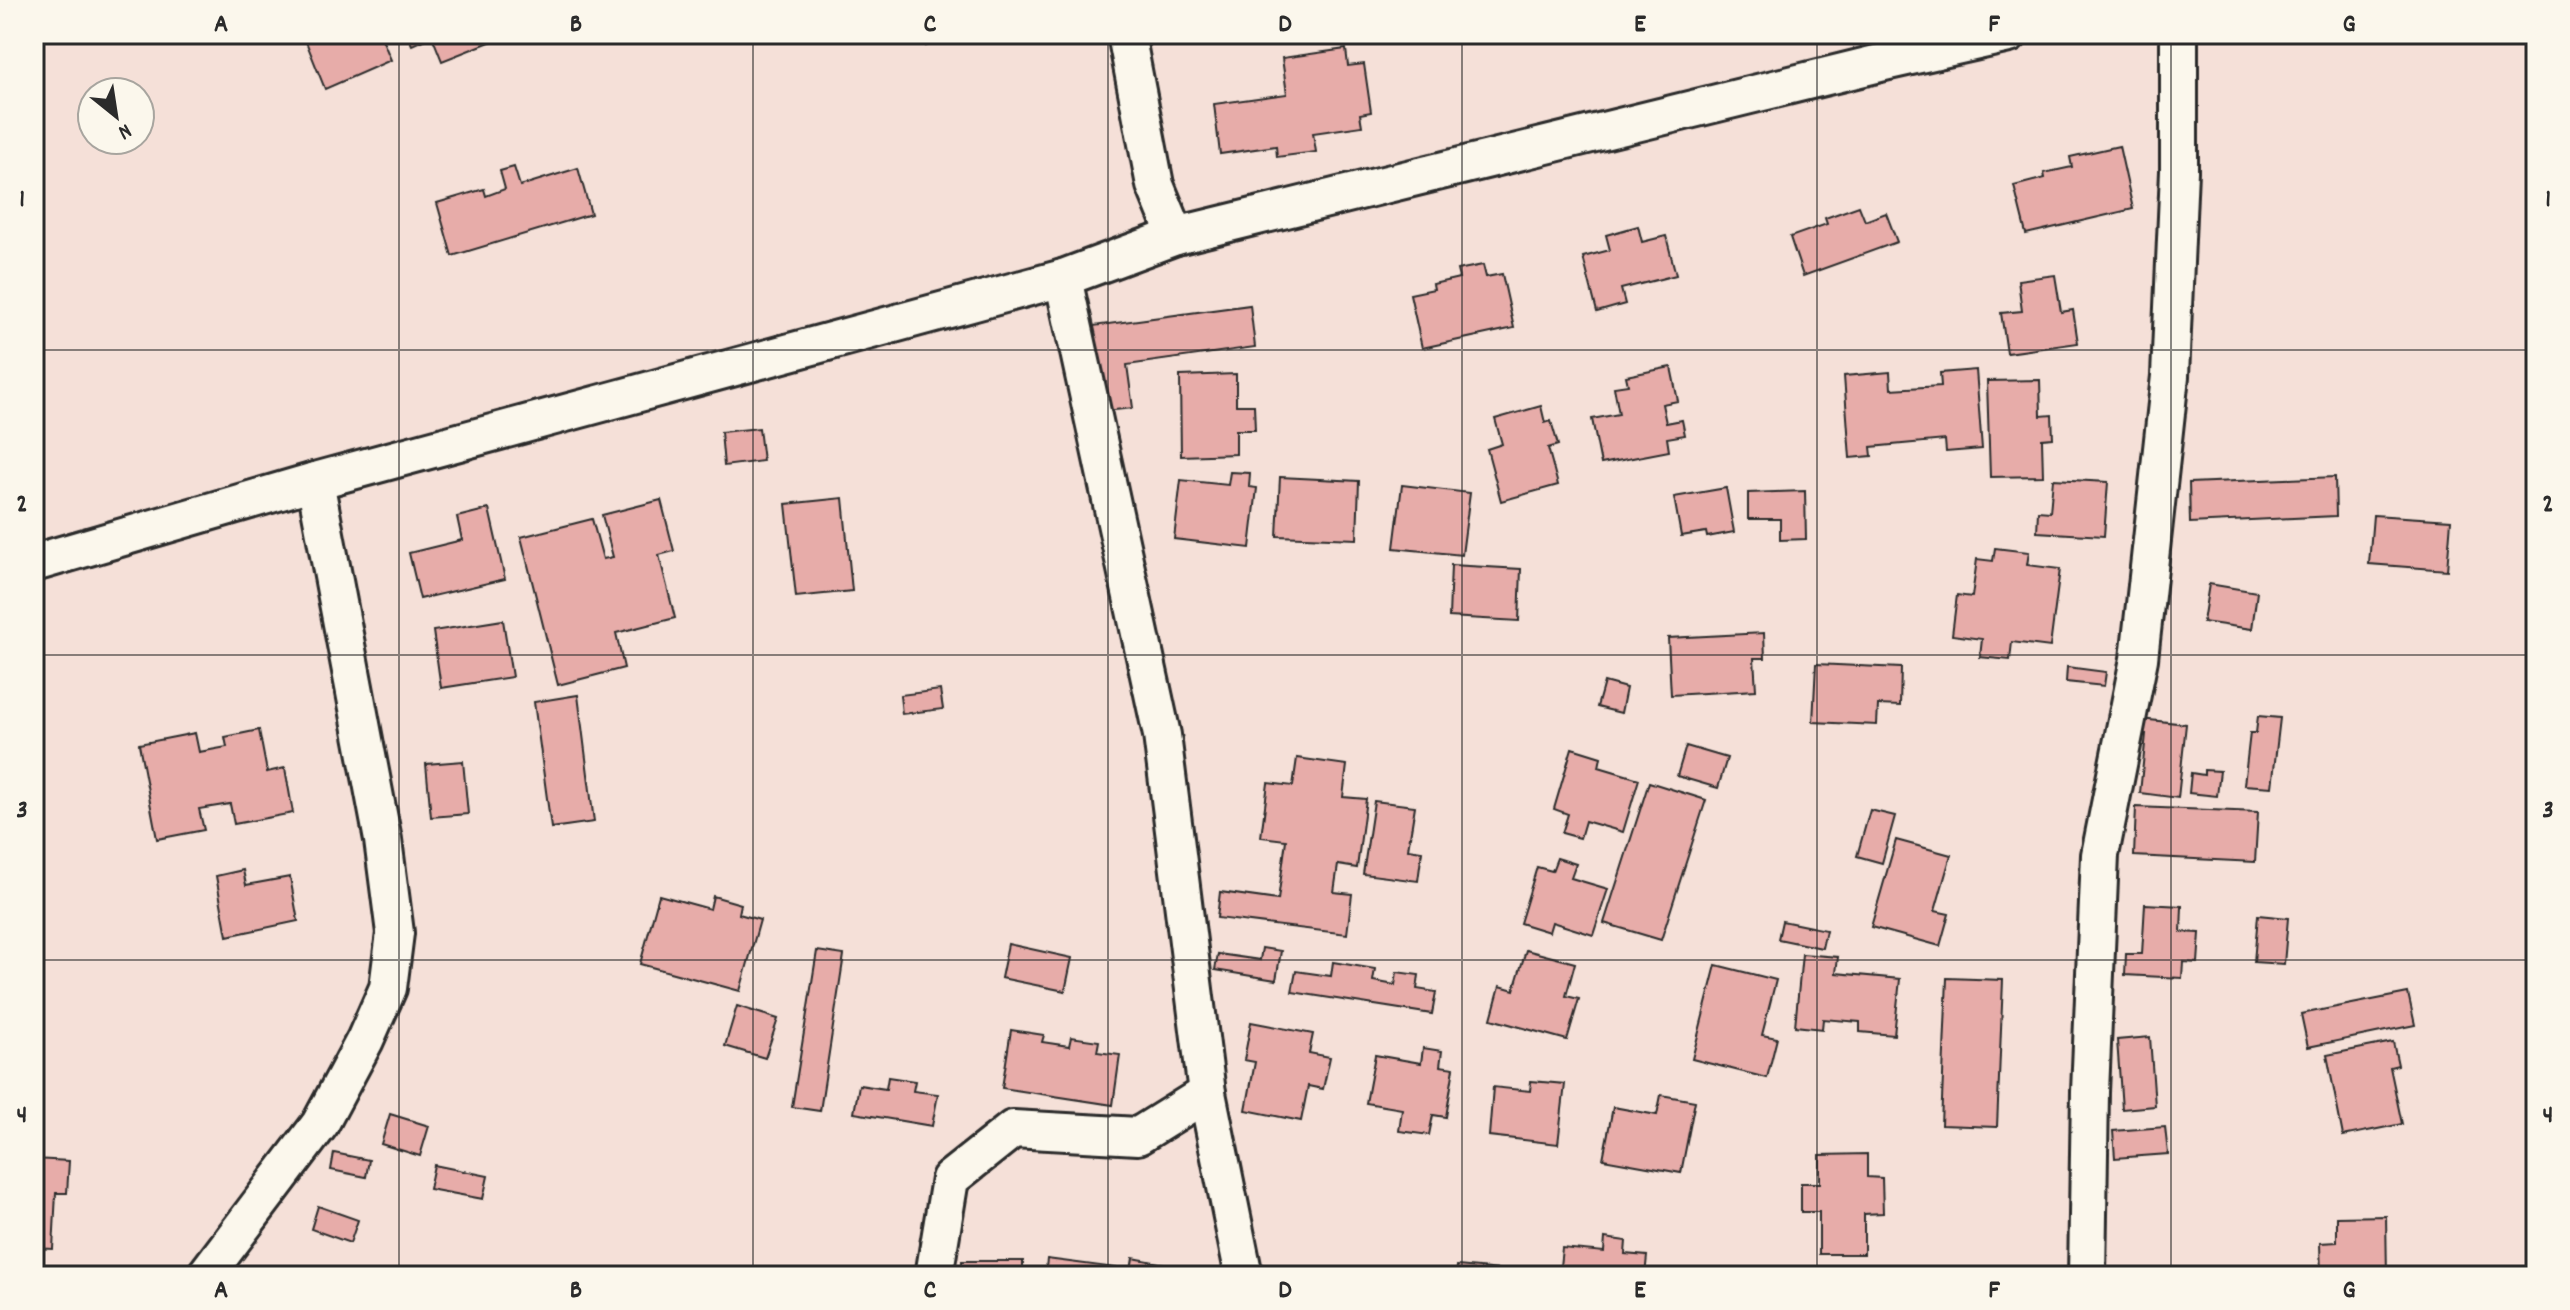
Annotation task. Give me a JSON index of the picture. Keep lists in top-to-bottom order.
{
  "north": "bottom right",
  "grid": {
    "columns": [
      "A",
      "B",
      "C",
      "D",
      "E",
      "F",
      "G"
    ],
    "rows": [
      "1",
      "2",
      "3",
      "4"
    ]
  }
}
